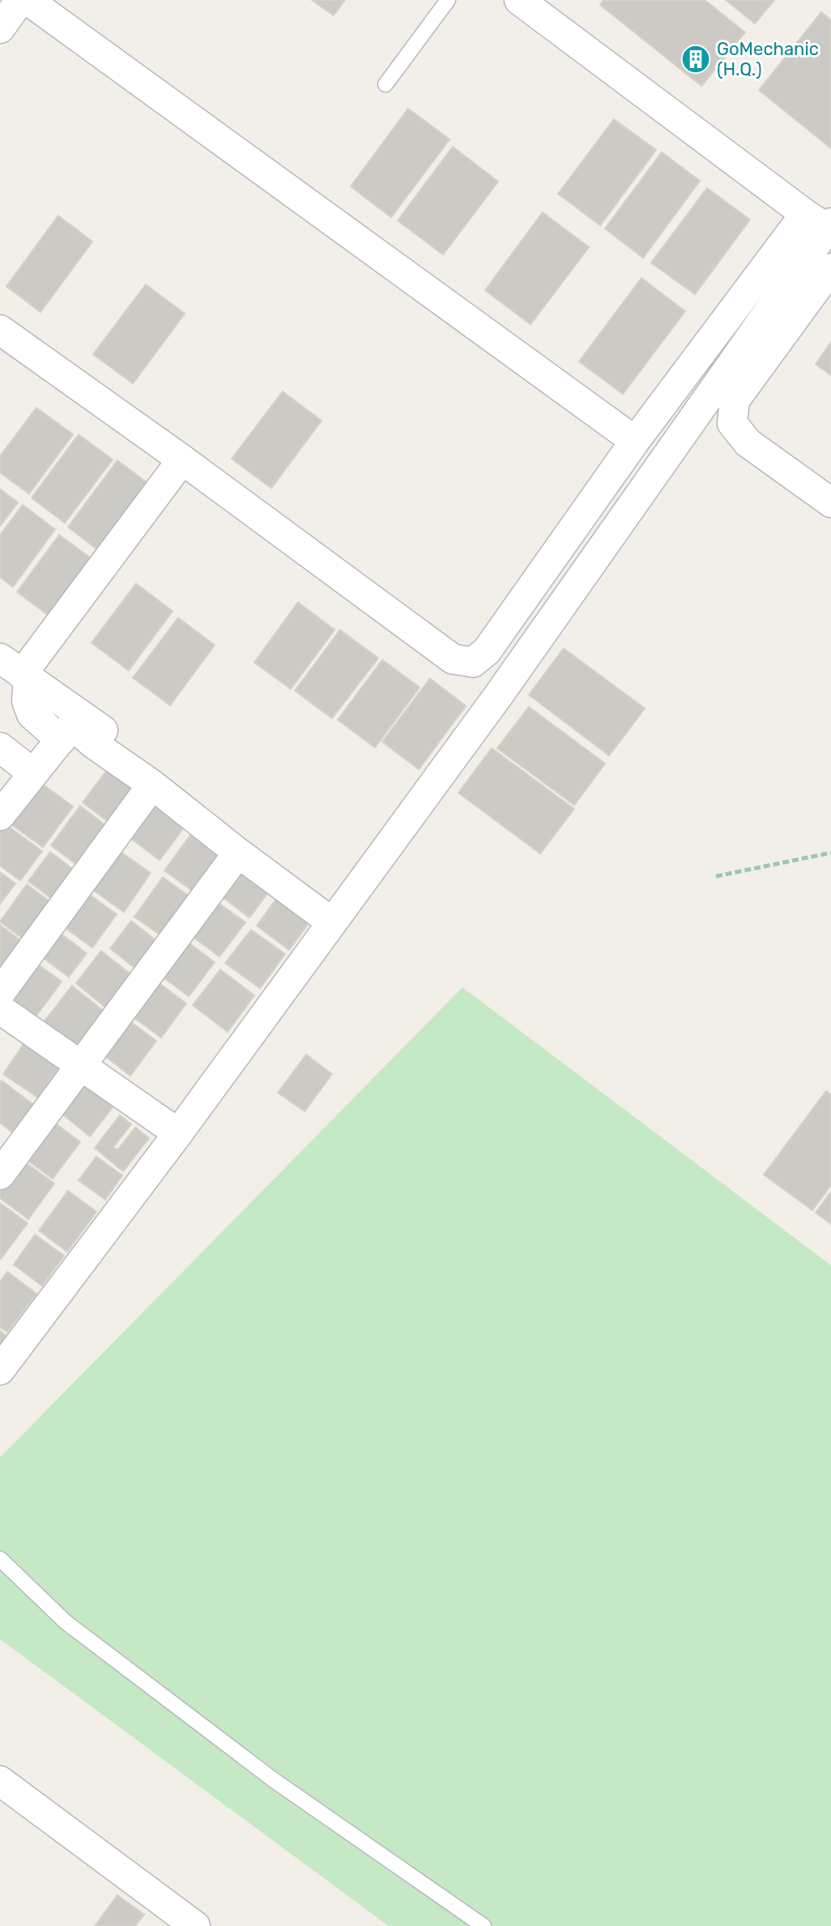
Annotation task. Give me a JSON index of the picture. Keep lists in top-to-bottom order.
{
  "places": {
    "building": ["GoMechanic (H.Q.)"]
  }
}
